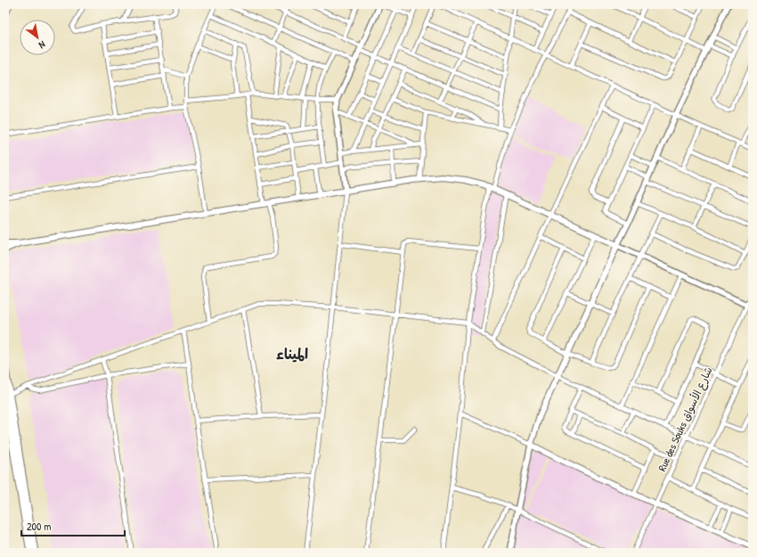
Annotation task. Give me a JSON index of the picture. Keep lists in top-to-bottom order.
{
  "streets": {
    "street": ["Rue des Souks شارع الأسواق"]
  },
  "districts": ["الميناء"],
  "scale_bar": "200 m",
  "north": "bottom right"
}
